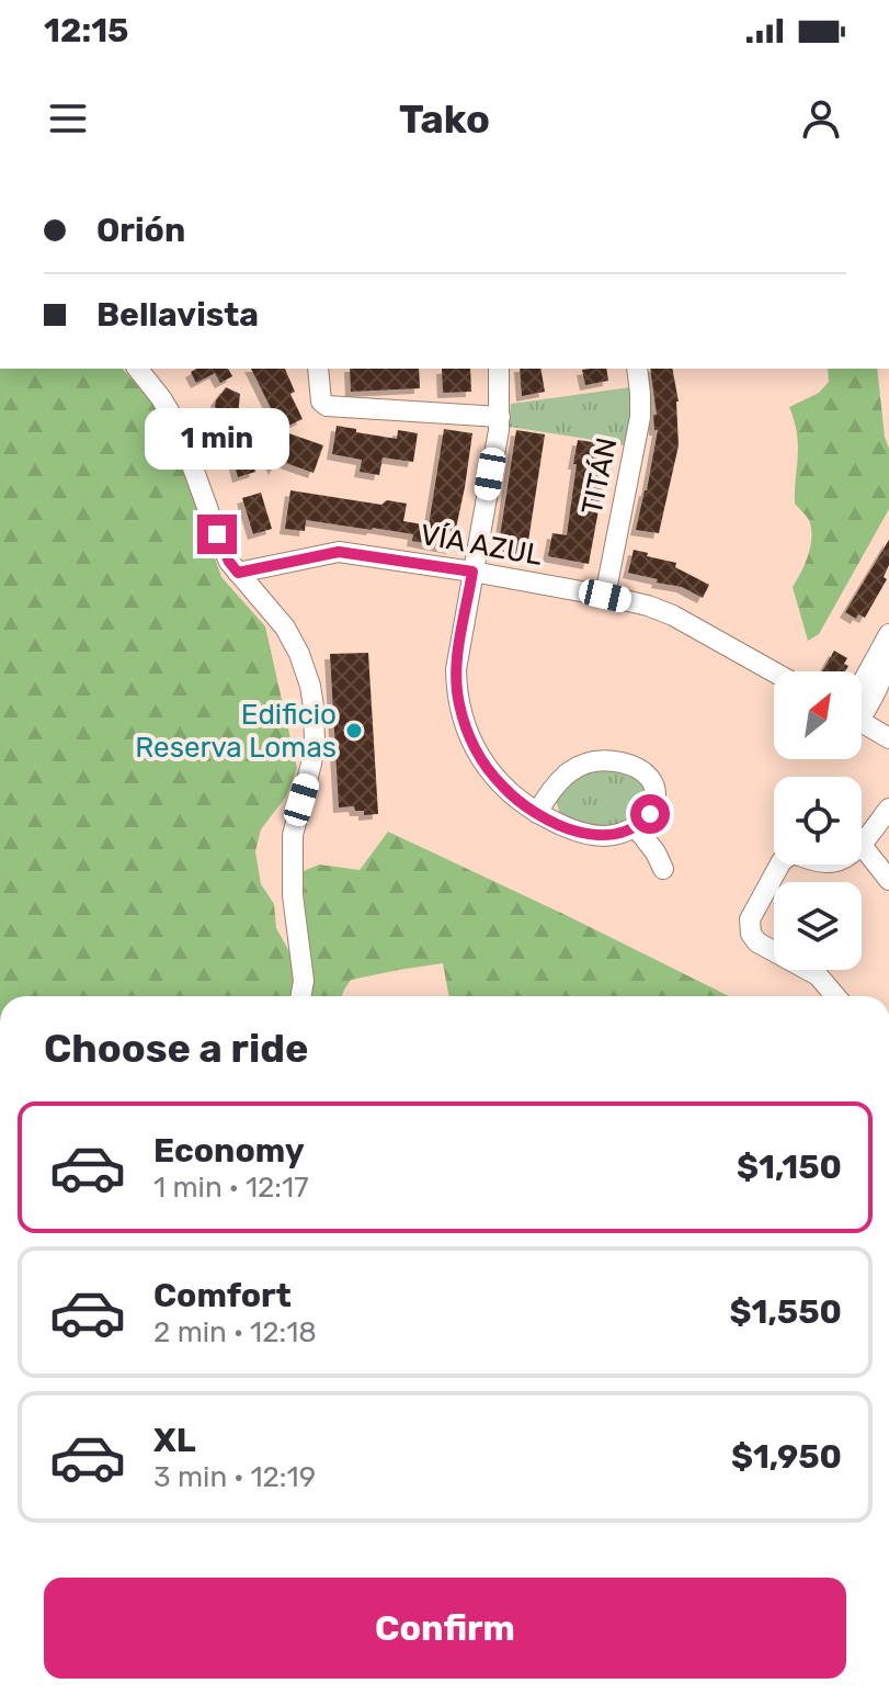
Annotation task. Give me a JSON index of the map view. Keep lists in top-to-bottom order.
{
  "streets": {
    "street": ["TITÁN", "VÍA AZUL"]
  },
  "crossings": [
    ["TITÁN", "VÍA AZUL"]
  ],
  "places": ["Edificio Reserva Lomas"],
  "north": "top right",
  "page": {
    "status": "12:15",
    "header": "Tako",
    "banner": ["Orión", "Bellavista"],
    "bubble": "1 min",
    "heading": "Choose a ride",
    "list": [
      {
        "name": "Economy",
        "note": "1 min · 12:17",
        "value": "$1,150"
      },
      {
        "name": "Comfort",
        "note": "2 min · 12:18",
        "value": "$1,550"
      },
      {
        "name": "XL",
        "note": "3 min · 12:19",
        "value": "$1,950"
      }
    ],
    "buttons": "Confirm"
  }
}
